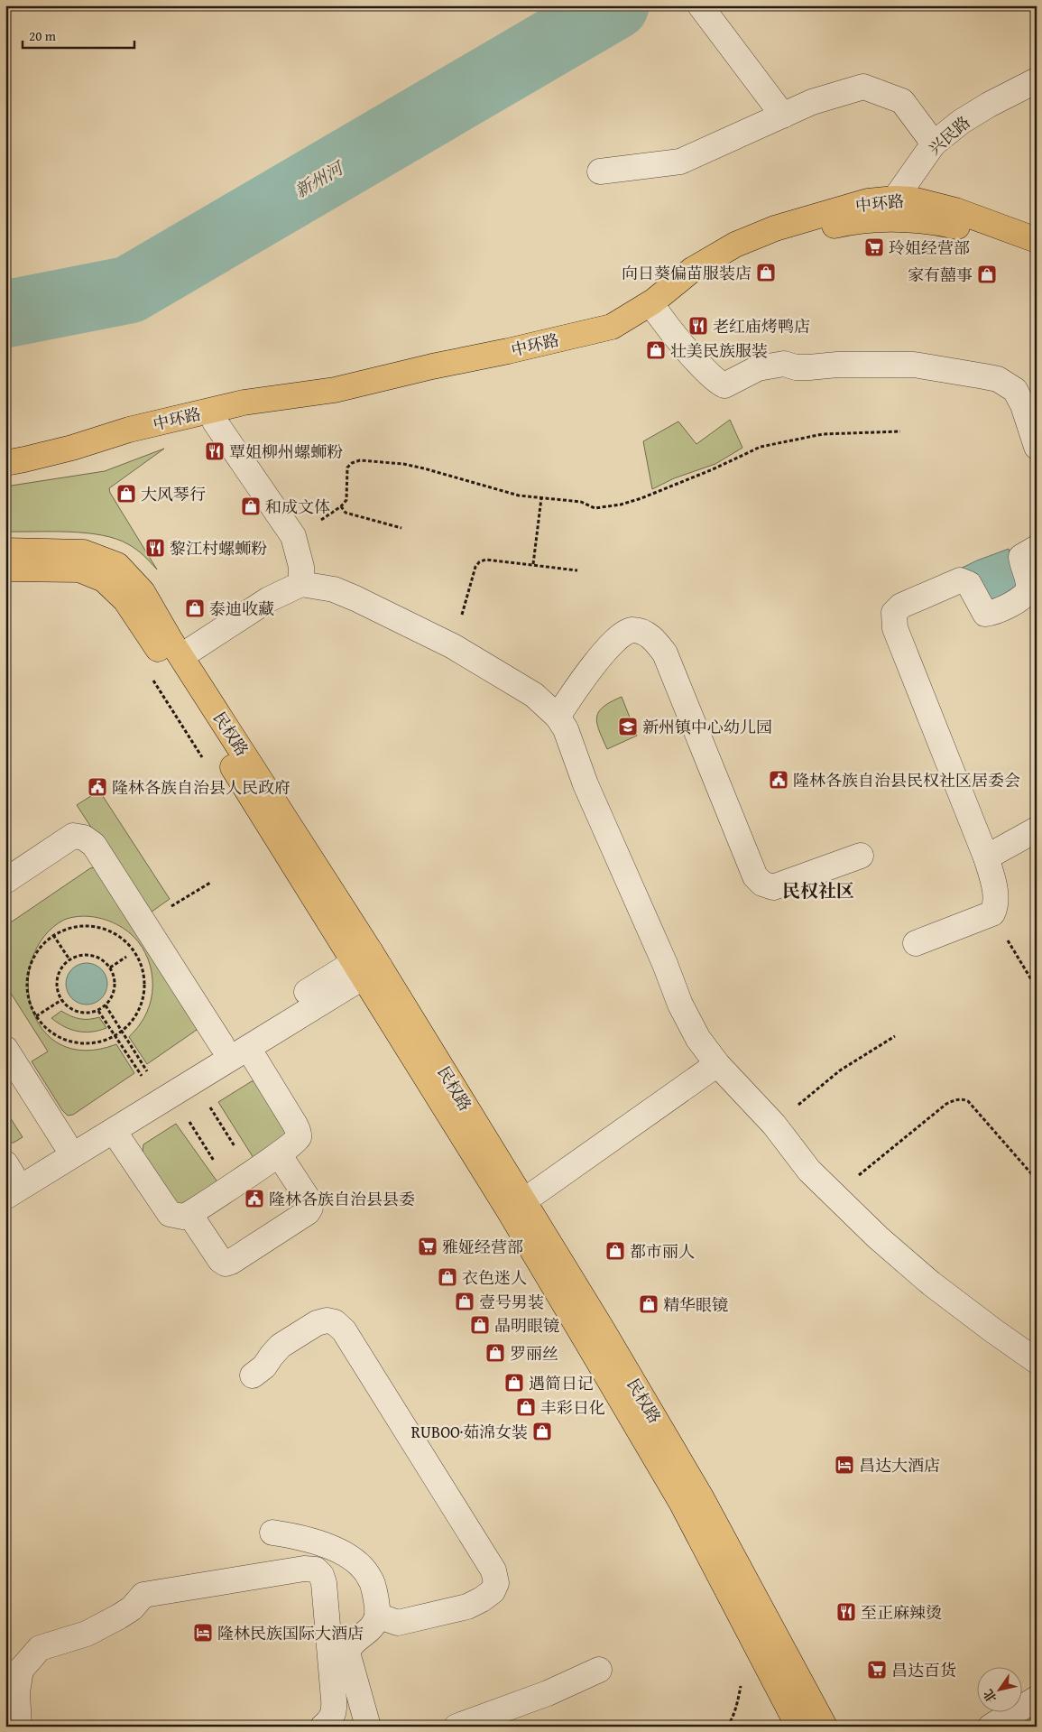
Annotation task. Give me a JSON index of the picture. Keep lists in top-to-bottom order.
{
  "streets": {
    "main road": ["中环路", "民权路"],
    "street": ["兴民路"]
  },
  "crossings": [
    ["兴民路", "中环路"]
  ],
  "districts": ["民权社区"],
  "water": ["新州河"],
  "places": {
    "supermarket": ["玲姐经营部", "雅娅经营部", "昌达百货"],
    "shop": [
      "向日葵偏苗服装店",
      "家有囍事",
      "壮美民族服装",
      "大风琴行",
      "和成文体",
      "泰迪收藏",
      "都市丽人",
      "衣色迷人",
      "壹号男装",
      "精华眼镜",
      "晶明眼镜",
      "罗丽丝",
      "遇简日记",
      "丰彩日化",
      "RUBOO·茹淿女装"
    ],
    "restaurant": [
      "老红庙烤鸭店",
      "覃姐柳州螺蛳粉",
      "黎江村螺蛳粉",
      "至正麻辣烫"
    ],
    "school or university": ["新州镇中心幼儿园"],
    "public building": ["隆林各族自治县民权社区居委会", "隆林各族自治县人民政府", "隆林各族自治县县委"],
    "hotel": ["昌达大酒店", "隆林民族国际大酒店"]
  },
  "scale_bar": "20 m",
  "north": "bottom left"
}
